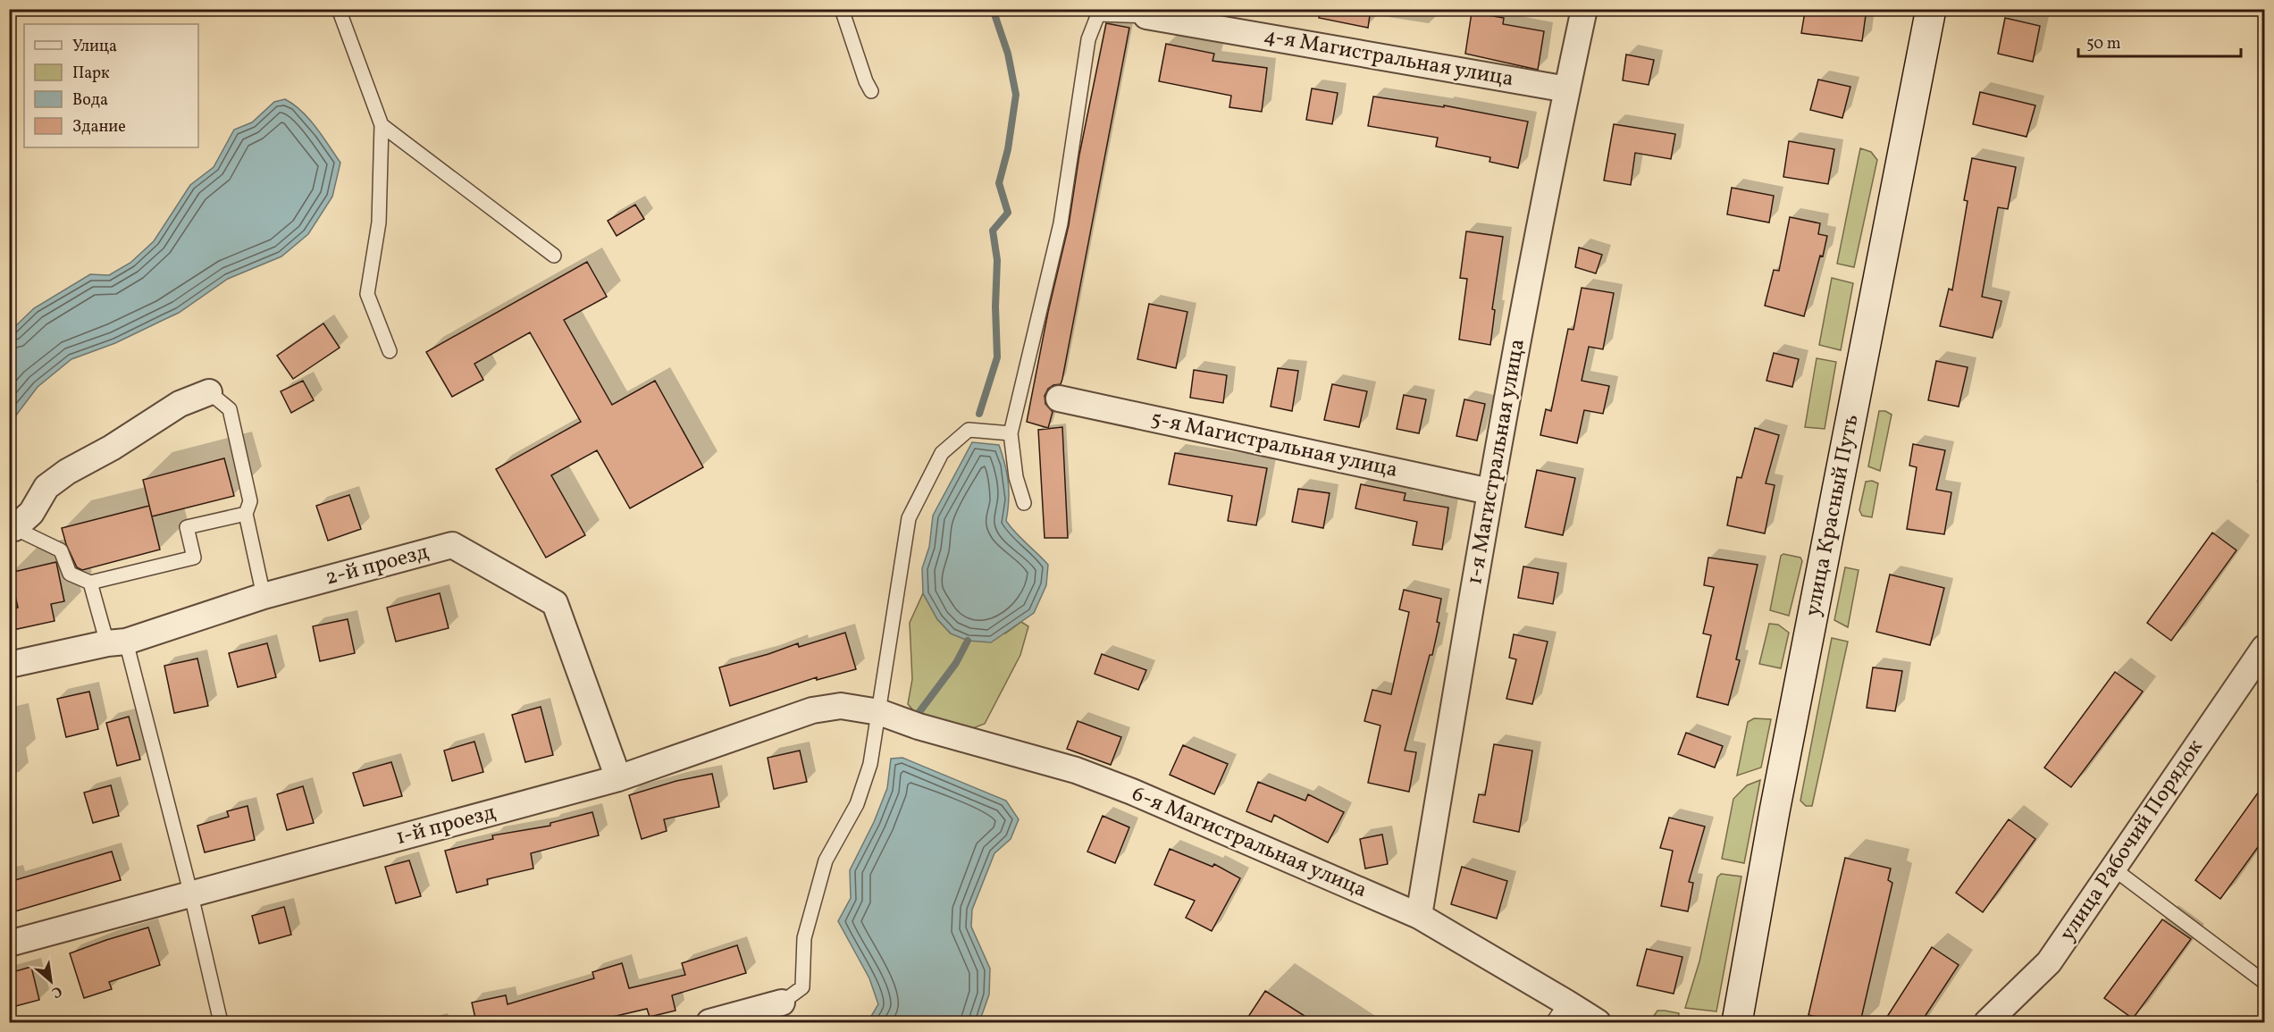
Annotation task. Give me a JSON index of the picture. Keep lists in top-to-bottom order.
{
  "streets": {
    "main road": ["улица Красный Путь"],
    "street": [
      "4-я Магистральная улица",
      "5-я Магистральная улица",
      "1-я Магистральная улица",
      "2-й проезд",
      "1-й проезд",
      "улица Рабочий Порядок",
      "6-я Магистральная улица"
    ]
  },
  "crossings": [
    ["4-я Магистральная улица", "1-я Магистральная улица"],
    ["5-я Магистральная улица", "1-я Магистральная улица"],
    ["1-я Магистральная улица", "6-я Магистральная улица"],
    ["2-й проезд", "1-й проезд"],
    ["1-й проезд", "6-я Магистральная улица"]
  ],
  "legend": [
    "Улица",
    "Парк",
    "Вода",
    "Здание"
  ],
  "scale_bar": "50 m",
  "north": "bottom right"
}
